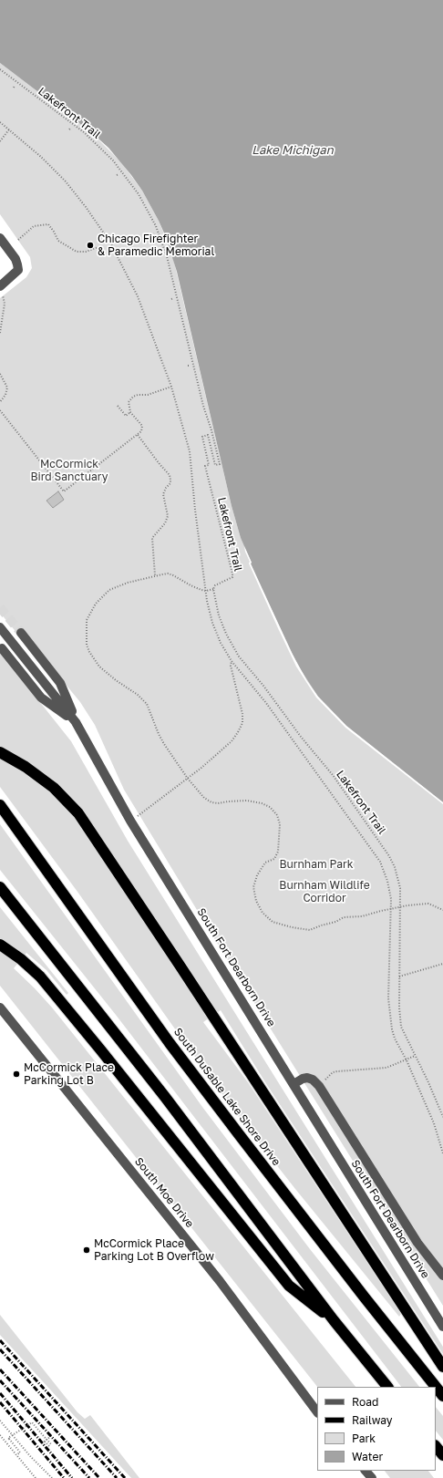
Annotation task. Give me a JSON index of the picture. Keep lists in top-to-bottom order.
{
  "streets": {
    "highway": ["South DuSable Lake Shore Drive"],
    "street": ["South Fort Dearborn Drive", "South Moe Drive"],
    "path": ["Lakefront Trail"]
  },
  "water": ["Lake Michigan"],
  "parks": ["McCormick Bird Sanctuary", "Burnham Park", "Burnham Wildlife Corridor"],
  "places": ["Chicago Firefighter & Paramedic Memorial", "McCormick Place Parking Lot B", "McCormick Place Parking Lot B Overflow"],
  "legend": [
    "Road",
    "Railway",
    "Park",
    "Water"
  ]
}
